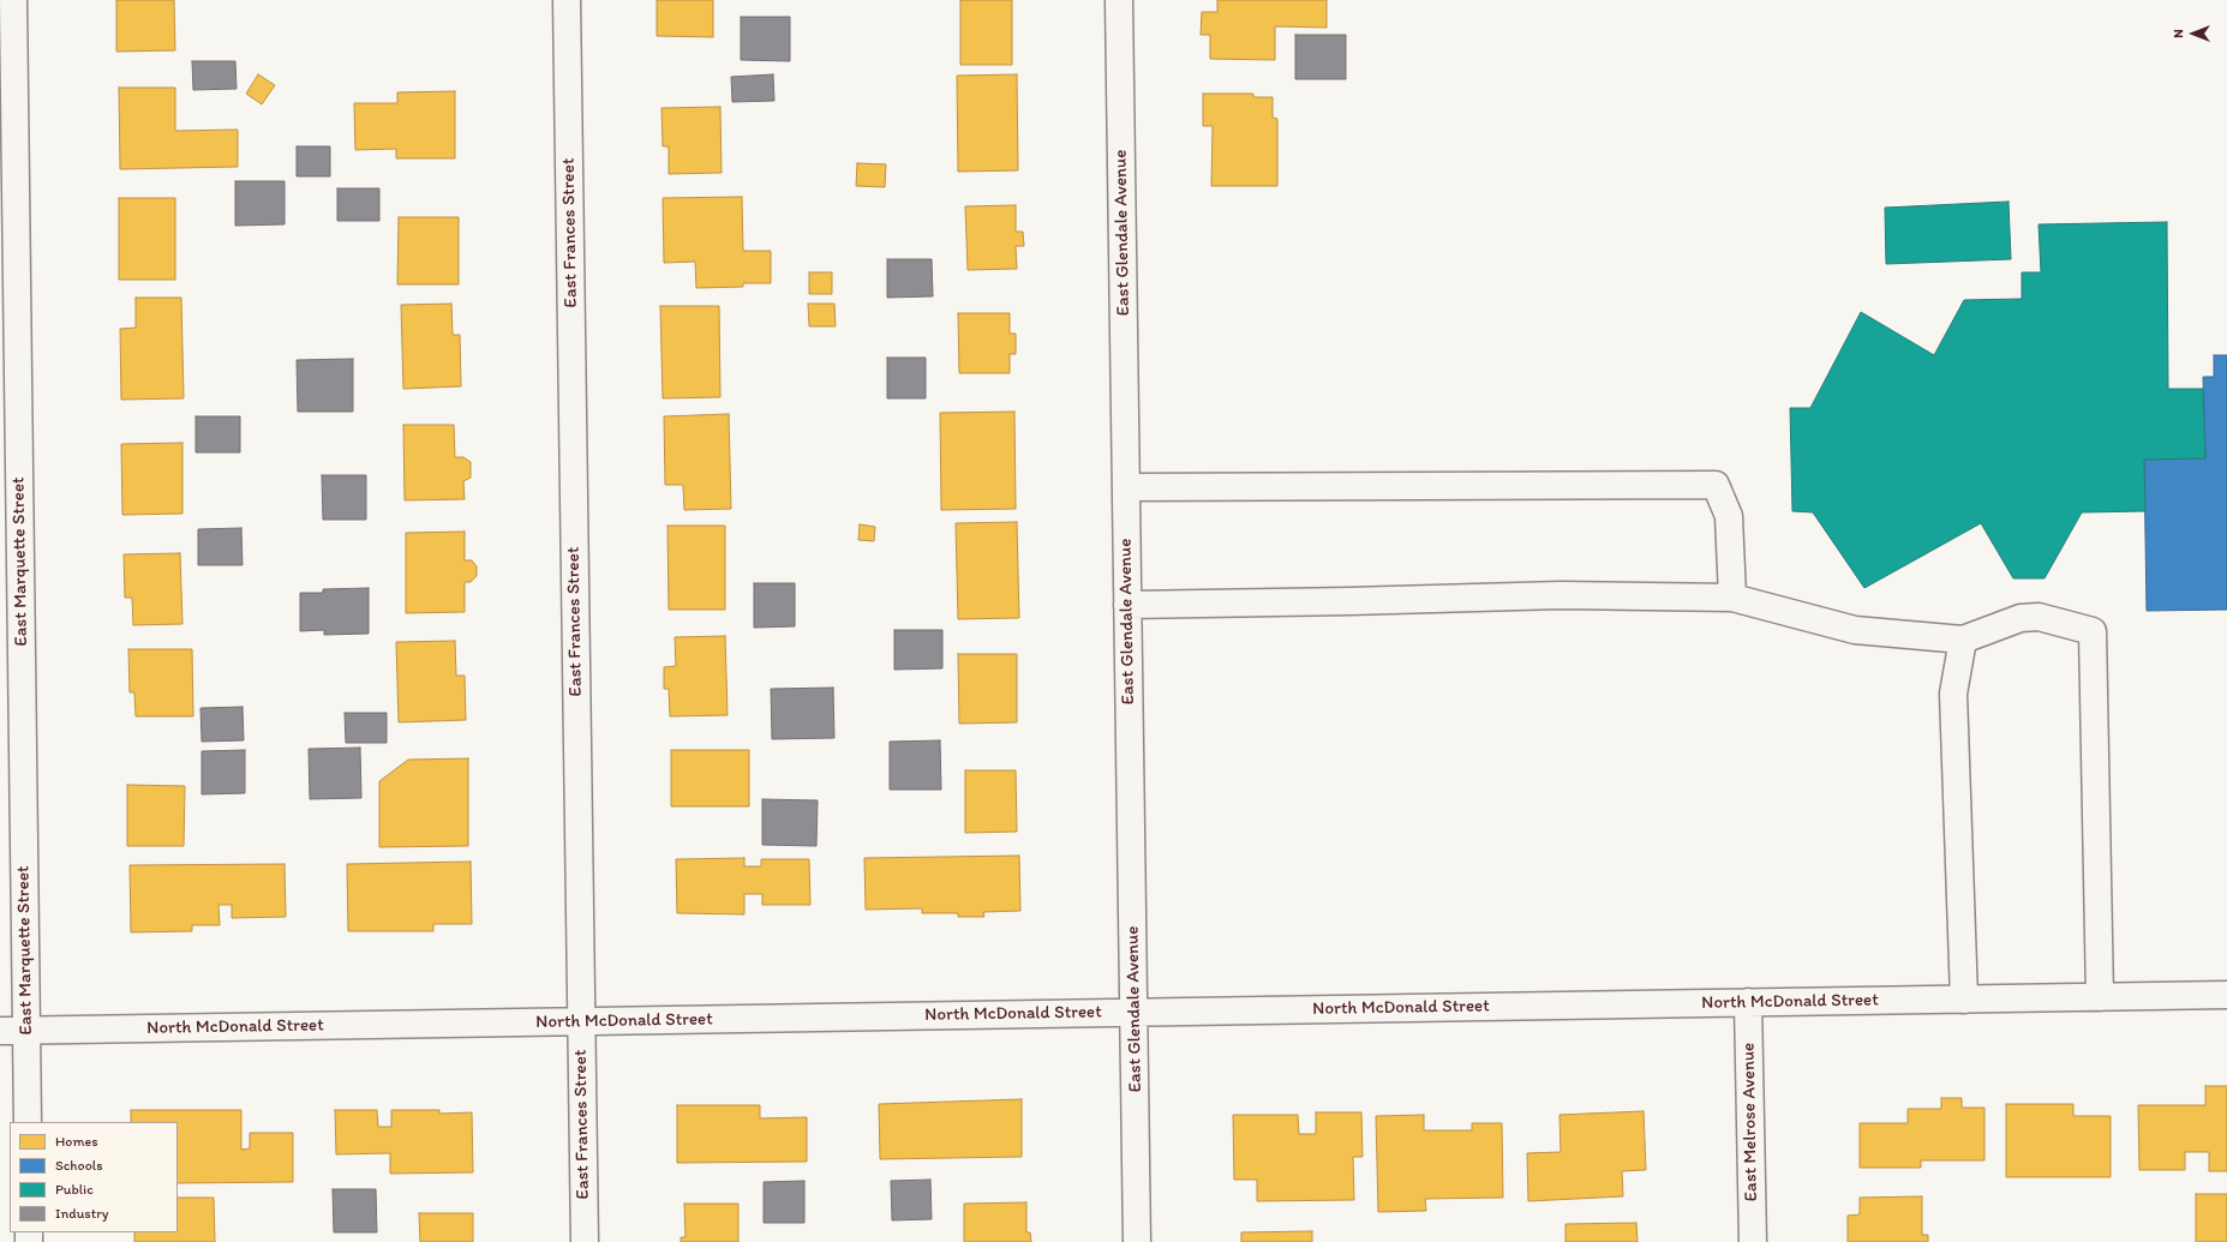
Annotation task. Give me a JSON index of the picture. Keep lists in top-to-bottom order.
{
  "streets": {
    "street": [
      "East Frances Street",
      "East Glendale Avenue",
      "East Marquette Street",
      "North McDonald Street",
      "East Melrose Avenue"
    ]
  },
  "crossings": [
    ["East Frances Street", "North McDonald Street"],
    ["East Glendale Avenue", "North McDonald Street"],
    ["East Marquette Street", "North McDonald Street"],
    ["North McDonald Street", "East Melrose Avenue"]
  ],
  "legend": [
    "Homes",
    "Schools",
    "Public",
    "Industry"
  ],
  "north": "left"
}
